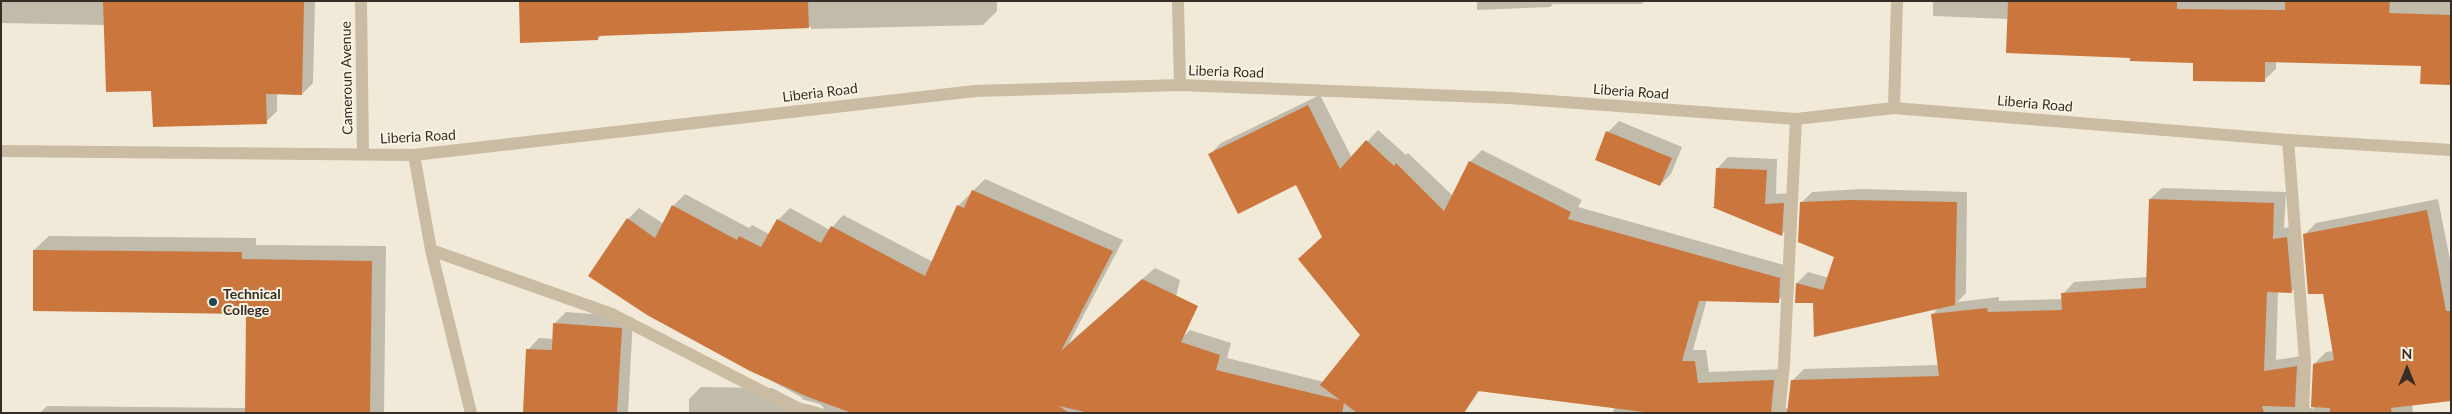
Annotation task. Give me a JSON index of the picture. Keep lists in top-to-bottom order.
{
  "streets": {
    "street": ["Liberia Road", "Cameroun Avenue"]
  },
  "crossings": [
    ["Liberia Road", "Cameroun Avenue"]
  ],
  "places": ["Technical College"],
  "north": "top"
}
